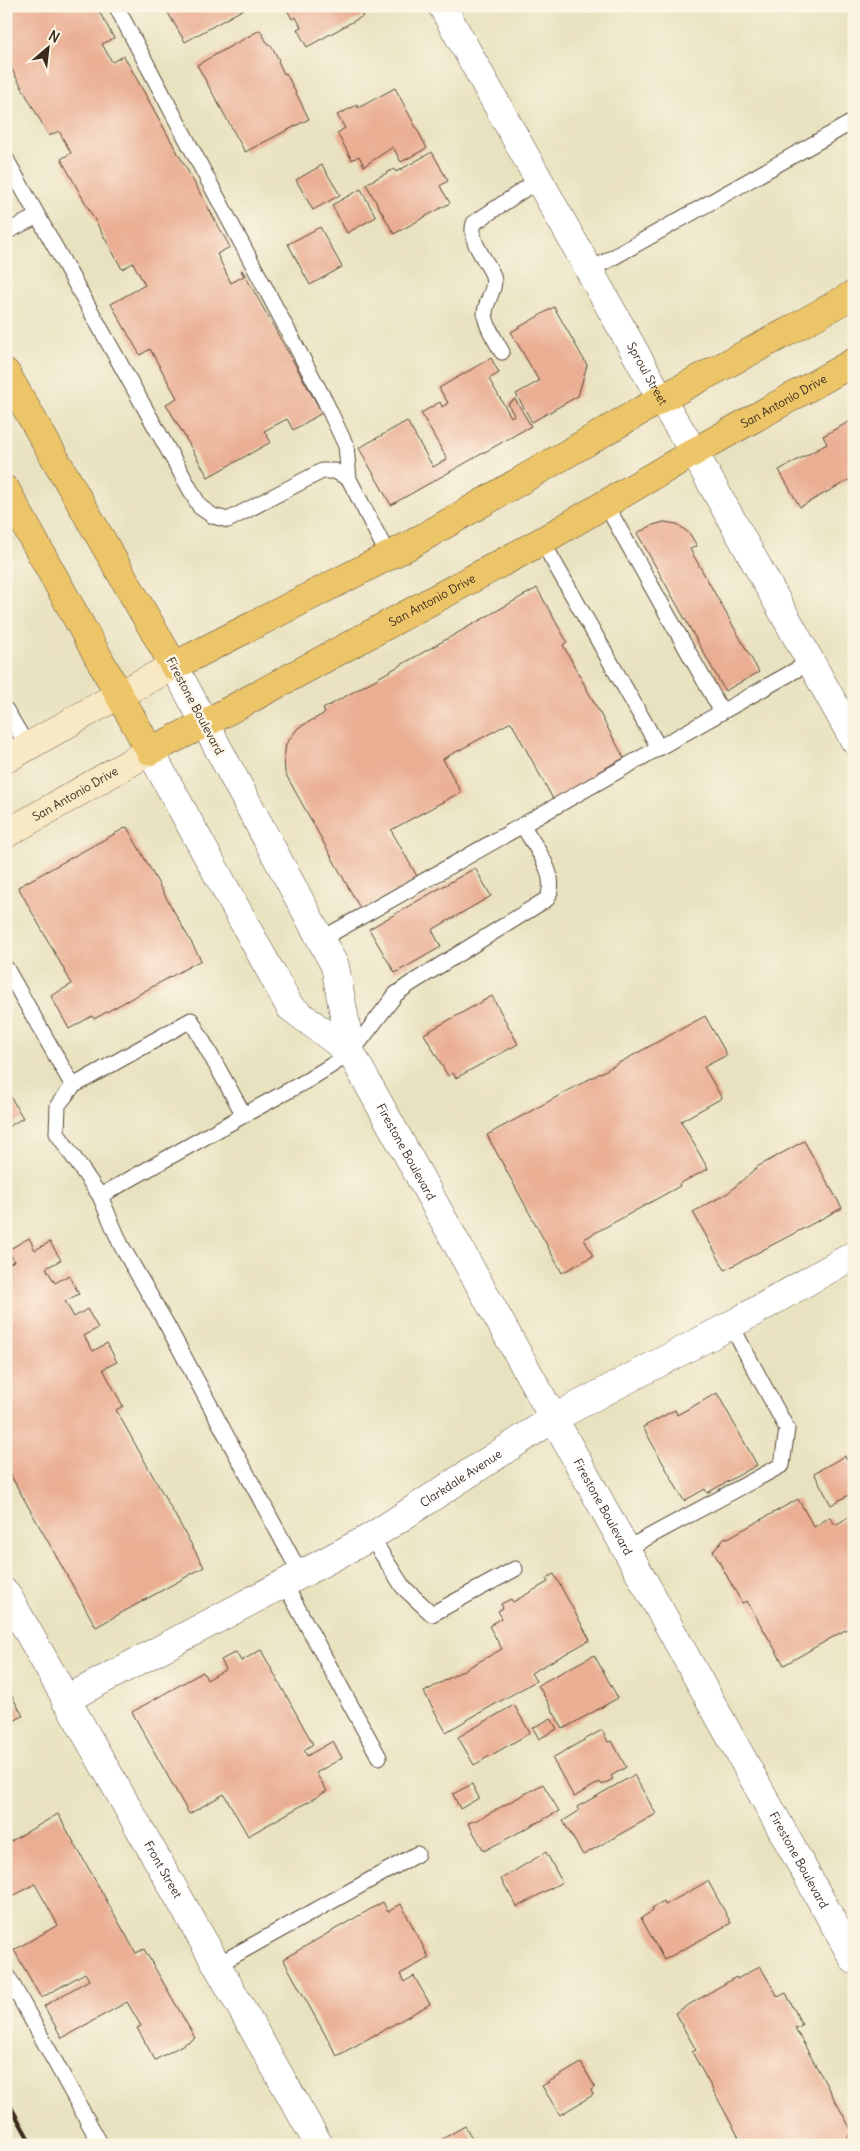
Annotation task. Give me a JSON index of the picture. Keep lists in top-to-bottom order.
{
  "streets": {
    "main road": ["San Antonio Drive", "Firestone Boulevard"],
    "street": ["Sproul Street", "Clarkdale Avenue", "Front Street"]
  },
  "crossings": [
    ["Sproul Street", "San Antonio Drive"],
    ["San Antonio Drive", "Firestone Boulevard"],
    ["Firestone Boulevard", "Clarkdale Avenue"],
    ["Clarkdale Avenue", "Front Street"]
  ],
  "north": "top right"
}
